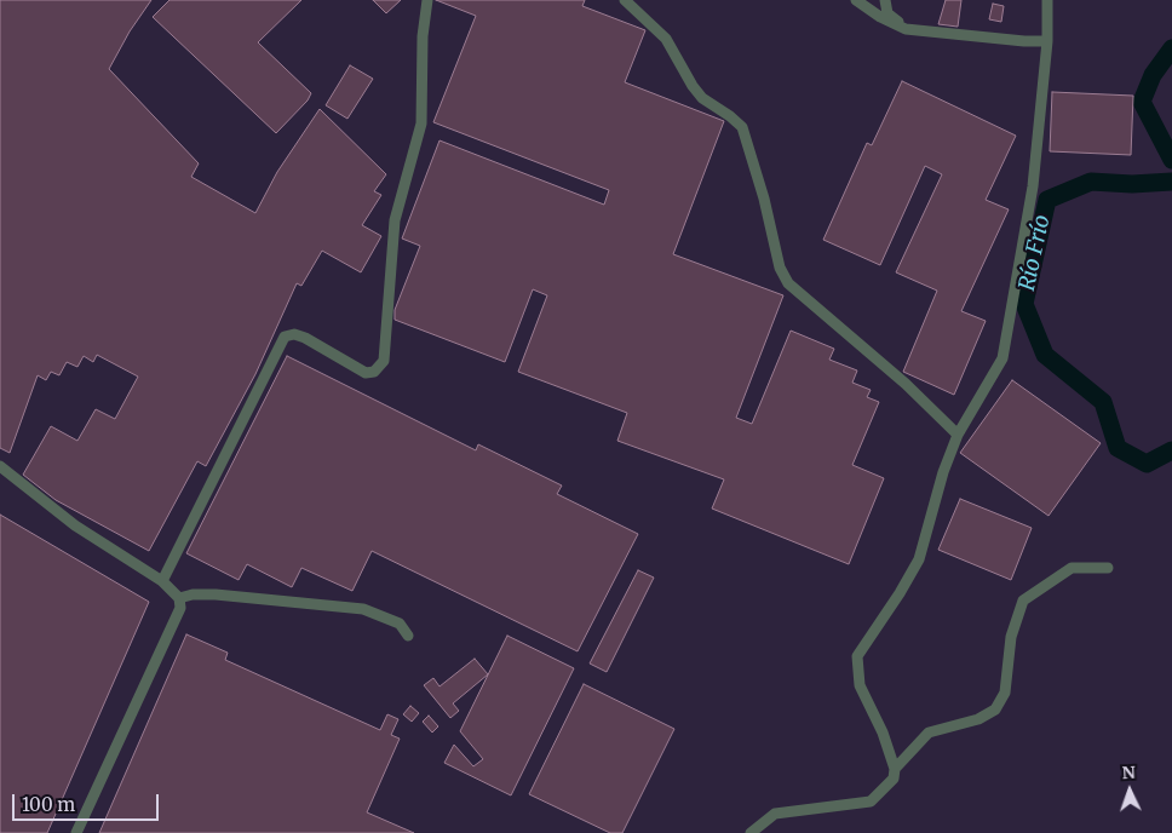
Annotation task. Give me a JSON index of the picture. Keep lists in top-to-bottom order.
{
  "water": ["Río Frío"],
  "scale_bar": "100 m",
  "north": "top"
}
